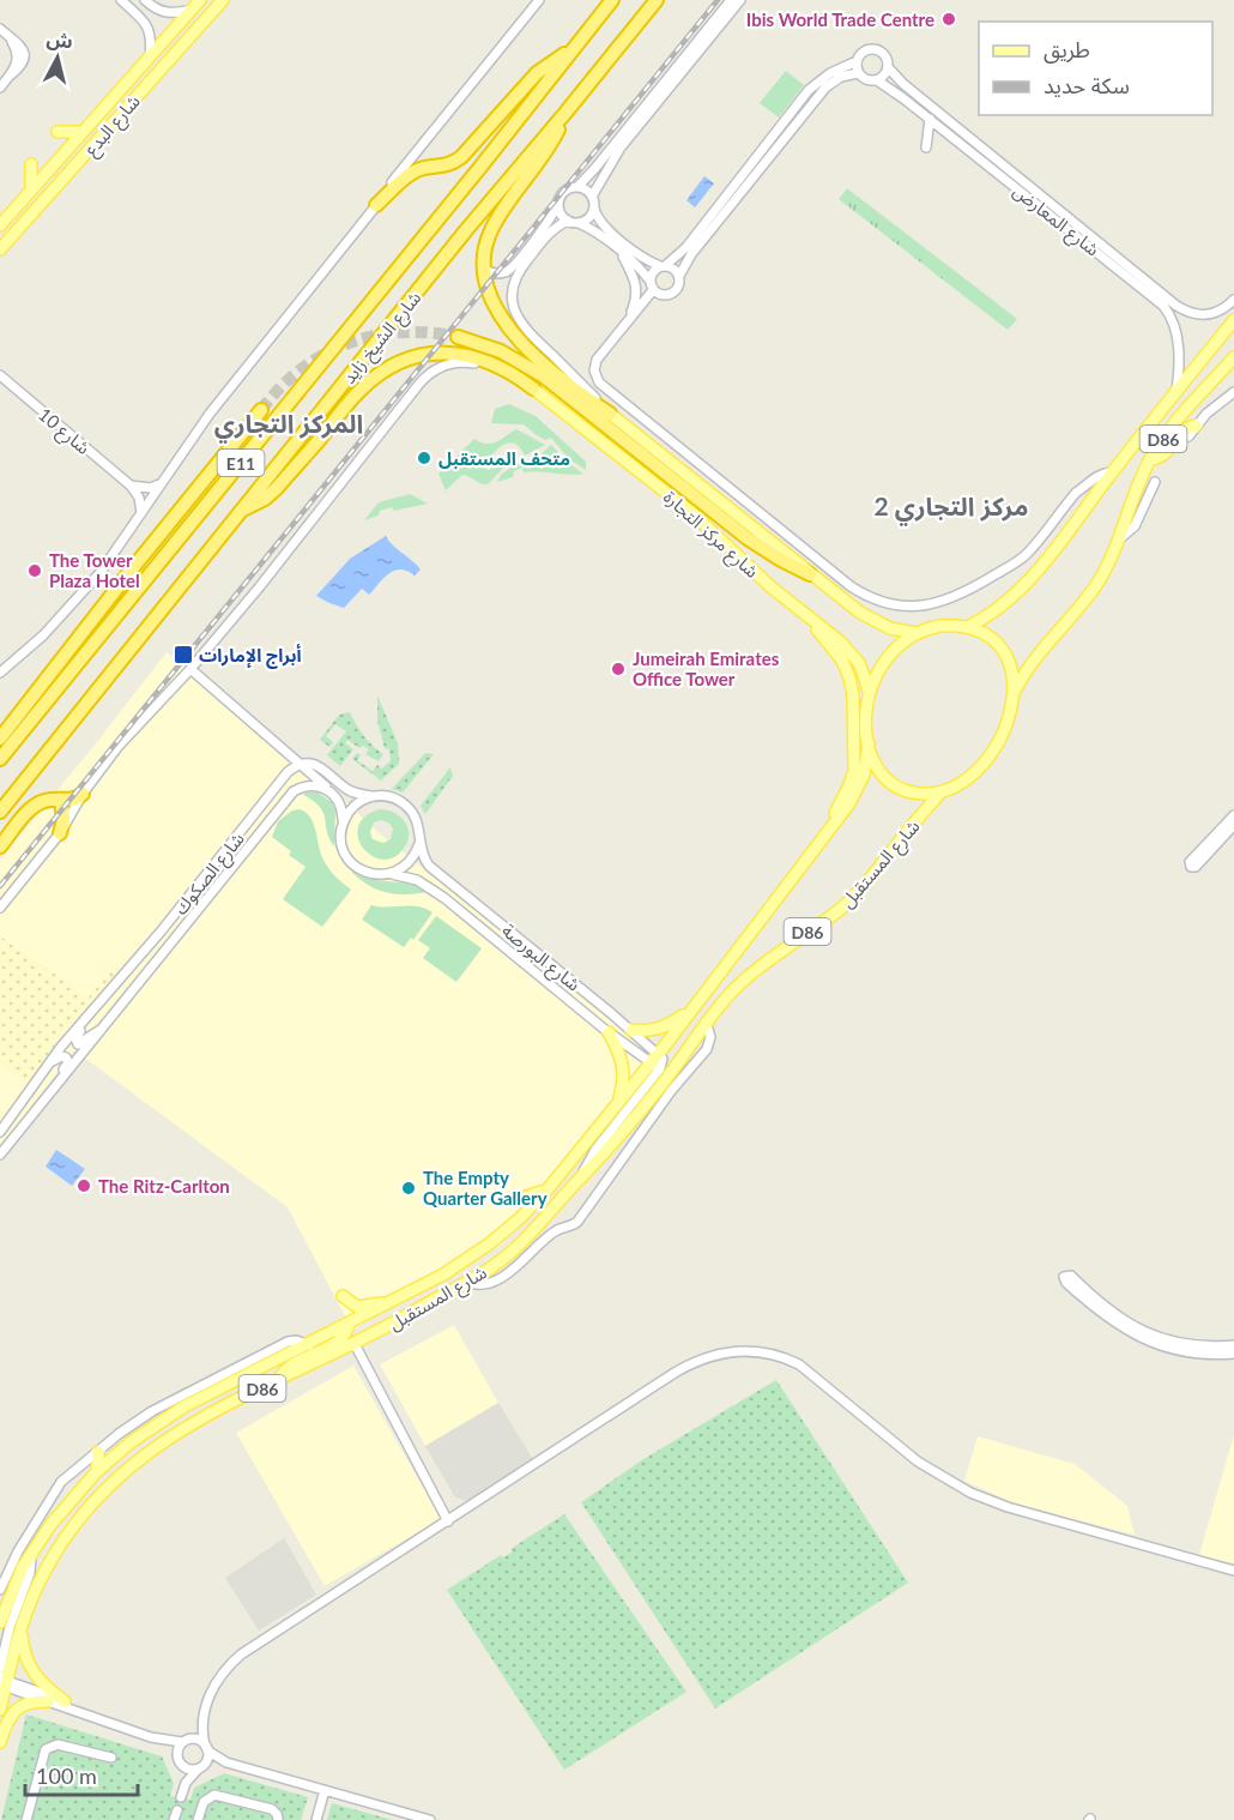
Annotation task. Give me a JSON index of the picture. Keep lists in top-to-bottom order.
{
  "streets": {
    "highway": ["شارع الشيخ زايد", "E11"],
    "main road": [
      "شارع البدع",
      "D86",
      "شارع مركز التجارة",
      "شارع المستقبل"
    ],
    "street": [
      "شارع المعارض",
      "شارع 10",
      "شارع الصكوك",
      "شارع البورصة"
    ]
  },
  "crossings": [
    ["شارع المعارض", "D86"],
    ["D86", "شارع مركز التجارة"],
    ["D86", "شارع المستقبل"],
    ["شارع مركز التجارة", "شارع المستقبل"],
    ["شارع المستقبل", "شارع البورصة"]
  ],
  "districts": ["المركز التجاري", "مركز التجاري 2"],
  "places": {
    "other": [
      "Ibis World Trade Centre",
      "متحف المستقبل",
      "The Tower Plaza Hotel",
      "Jumeirah Emirates Office Tower",
      "The Ritz-Carlton",
      "The Empty Quarter Gallery"
    ],
    "transit": ["أبراج الإمارات"]
  },
  "legend": ["طريق", "سكة حديد"],
  "scale_bar": "100 m",
  "north": "top"
}
